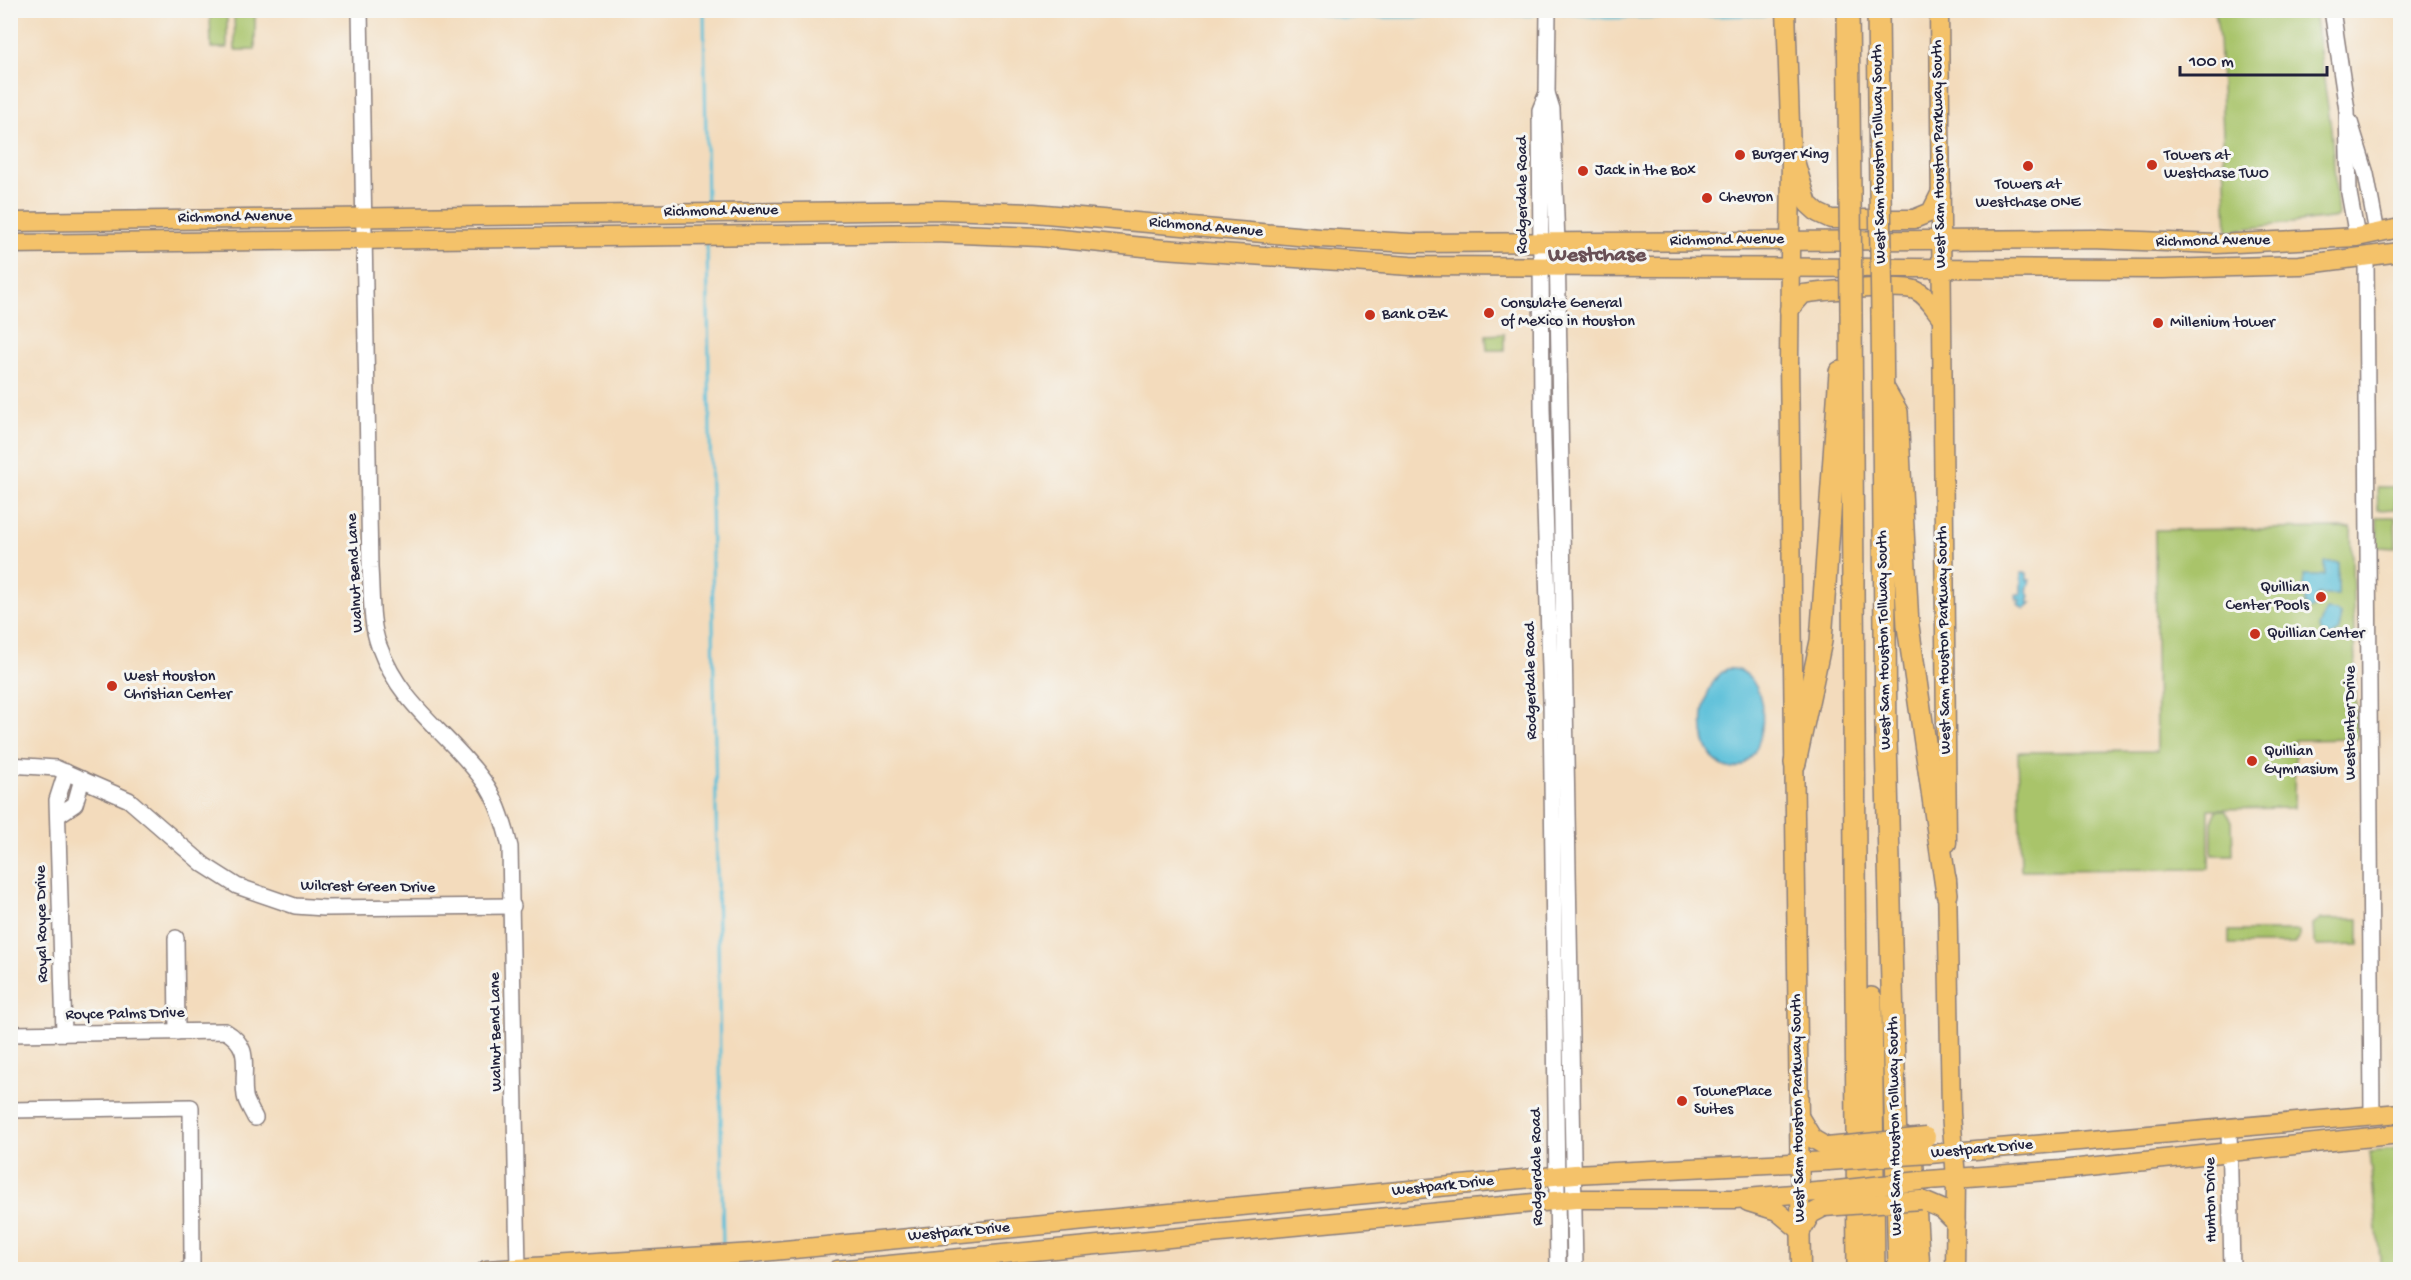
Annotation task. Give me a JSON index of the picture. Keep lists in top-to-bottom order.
{
  "streets": {
    "highway": ["West Sam Houston Tollway South"],
    "main road": ["West Sam Houston Parkway South", "Richmond Avenue", "Westpark Drive"],
    "street": [
      "Rodgerdale Road",
      "Walnut Bend Lane",
      "Westcenter Drive",
      "Wilcrest Green Drive",
      "Royal Royce Drive",
      "Royce Palms Drive",
      "Hunton Drive"
    ]
  },
  "crossings": [
    ["West Sam Houston Parkway South", "Richmond Avenue"],
    ["West Sam Houston Parkway South", "Westpark Drive"],
    ["Rodgerdale Road", "Richmond Avenue"],
    ["Rodgerdale Road", "Westpark Drive"],
    ["Richmond Avenue", "Walnut Bend Lane"],
    ["Richmond Avenue", "Westcenter Drive"],
    ["Walnut Bend Lane", "Wilcrest Green Drive"],
    ["Walnut Bend Lane", "Westpark Drive"],
    ["Westcenter Drive", "Westpark Drive"],
    ["Wilcrest Green Drive", "Royal Royce Drive"],
    ["Royal Royce Drive", "Royce Palms Drive"],
    ["Westpark Drive", "Hunton Drive"]
  ],
  "districts": ["Westchase"],
  "places": [
    "Burger King",
    "Towers at Westchase TWO",
    "Towers at Westchase ONE",
    "Jack in the Box",
    "Chevron",
    "Consulate General of Mexico in Houston",
    "Bank OZK",
    "Millenium tower",
    "Quillian Center Pools",
    "Quillian Center",
    "West Houston Christian Center",
    "Quillian Gymnasium",
    "TownePlace Suites"
  ],
  "scale_bar": "100 m"
}
